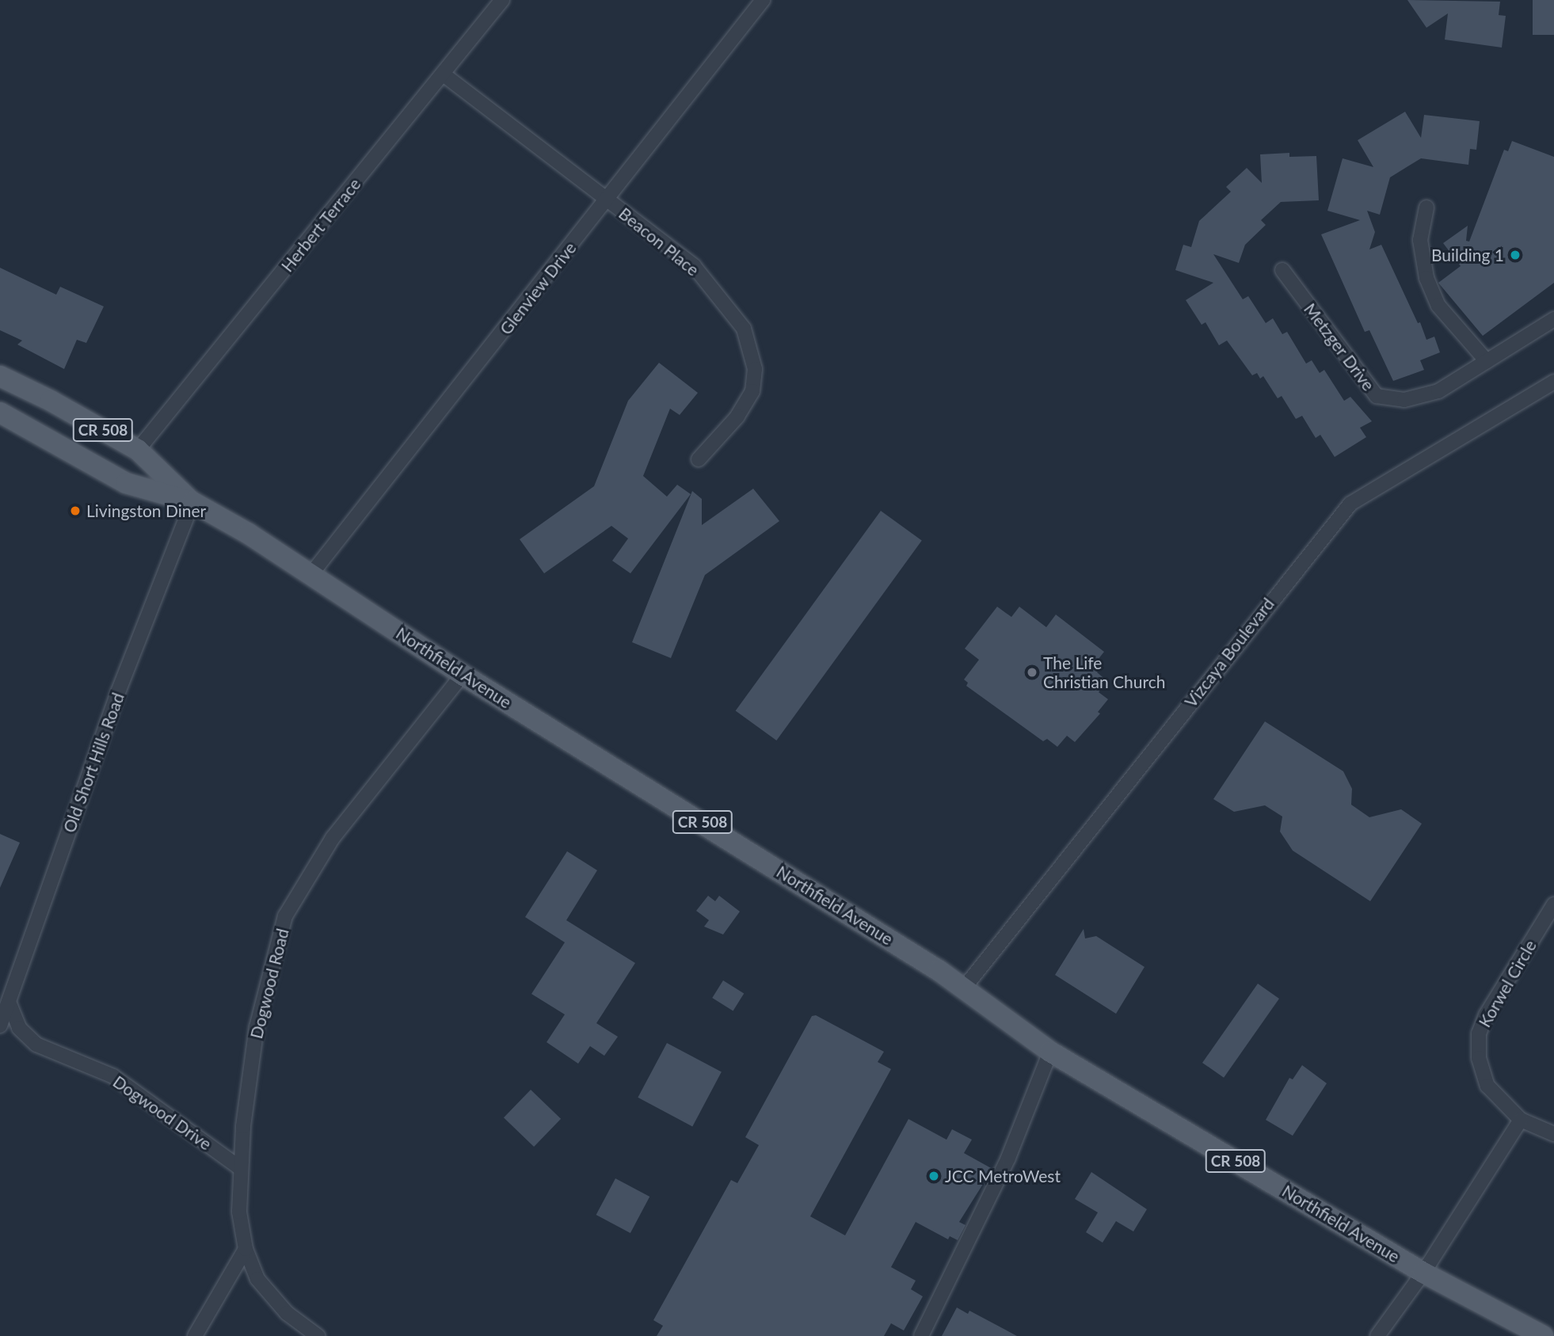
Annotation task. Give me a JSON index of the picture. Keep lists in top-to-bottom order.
{
  "streets": {
    "main road": ["CR 508", "Northfield Avenue"],
    "street": [
      "Herbert Terrace",
      "Beacon Place",
      "Glenview Drive",
      "Metzger Drive",
      "Vizcaya Boulevard",
      "Old Short Hills Road",
      "Dogwood Road",
      "Korwel Circle",
      "Dogwood Drive"
    ]
  },
  "crossings": [
    ["Herbert Terrace", "Beacon Place"],
    ["Herbert Terrace", "CR 508"],
    ["Beacon Place", "Glenview Drive"],
    ["Glenview Drive", "Northfield Avenue"],
    ["CR 508", "Northfield Avenue"],
    ["CR 508", "Old Short Hills Road"],
    ["Vizcaya Boulevard", "Northfield Avenue"],
    ["Northfield Avenue", "Old Short Hills Road"],
    ["Northfield Avenue", "Dogwood Road"],
    ["Old Short Hills Road", "Dogwood Drive"],
    ["Dogwood Road", "Dogwood Drive"]
  ],
  "places": [
    "Building 1",
    "Livingston Diner",
    "The Life Christian Church",
    "JCC MetroWest"
  ]
}
